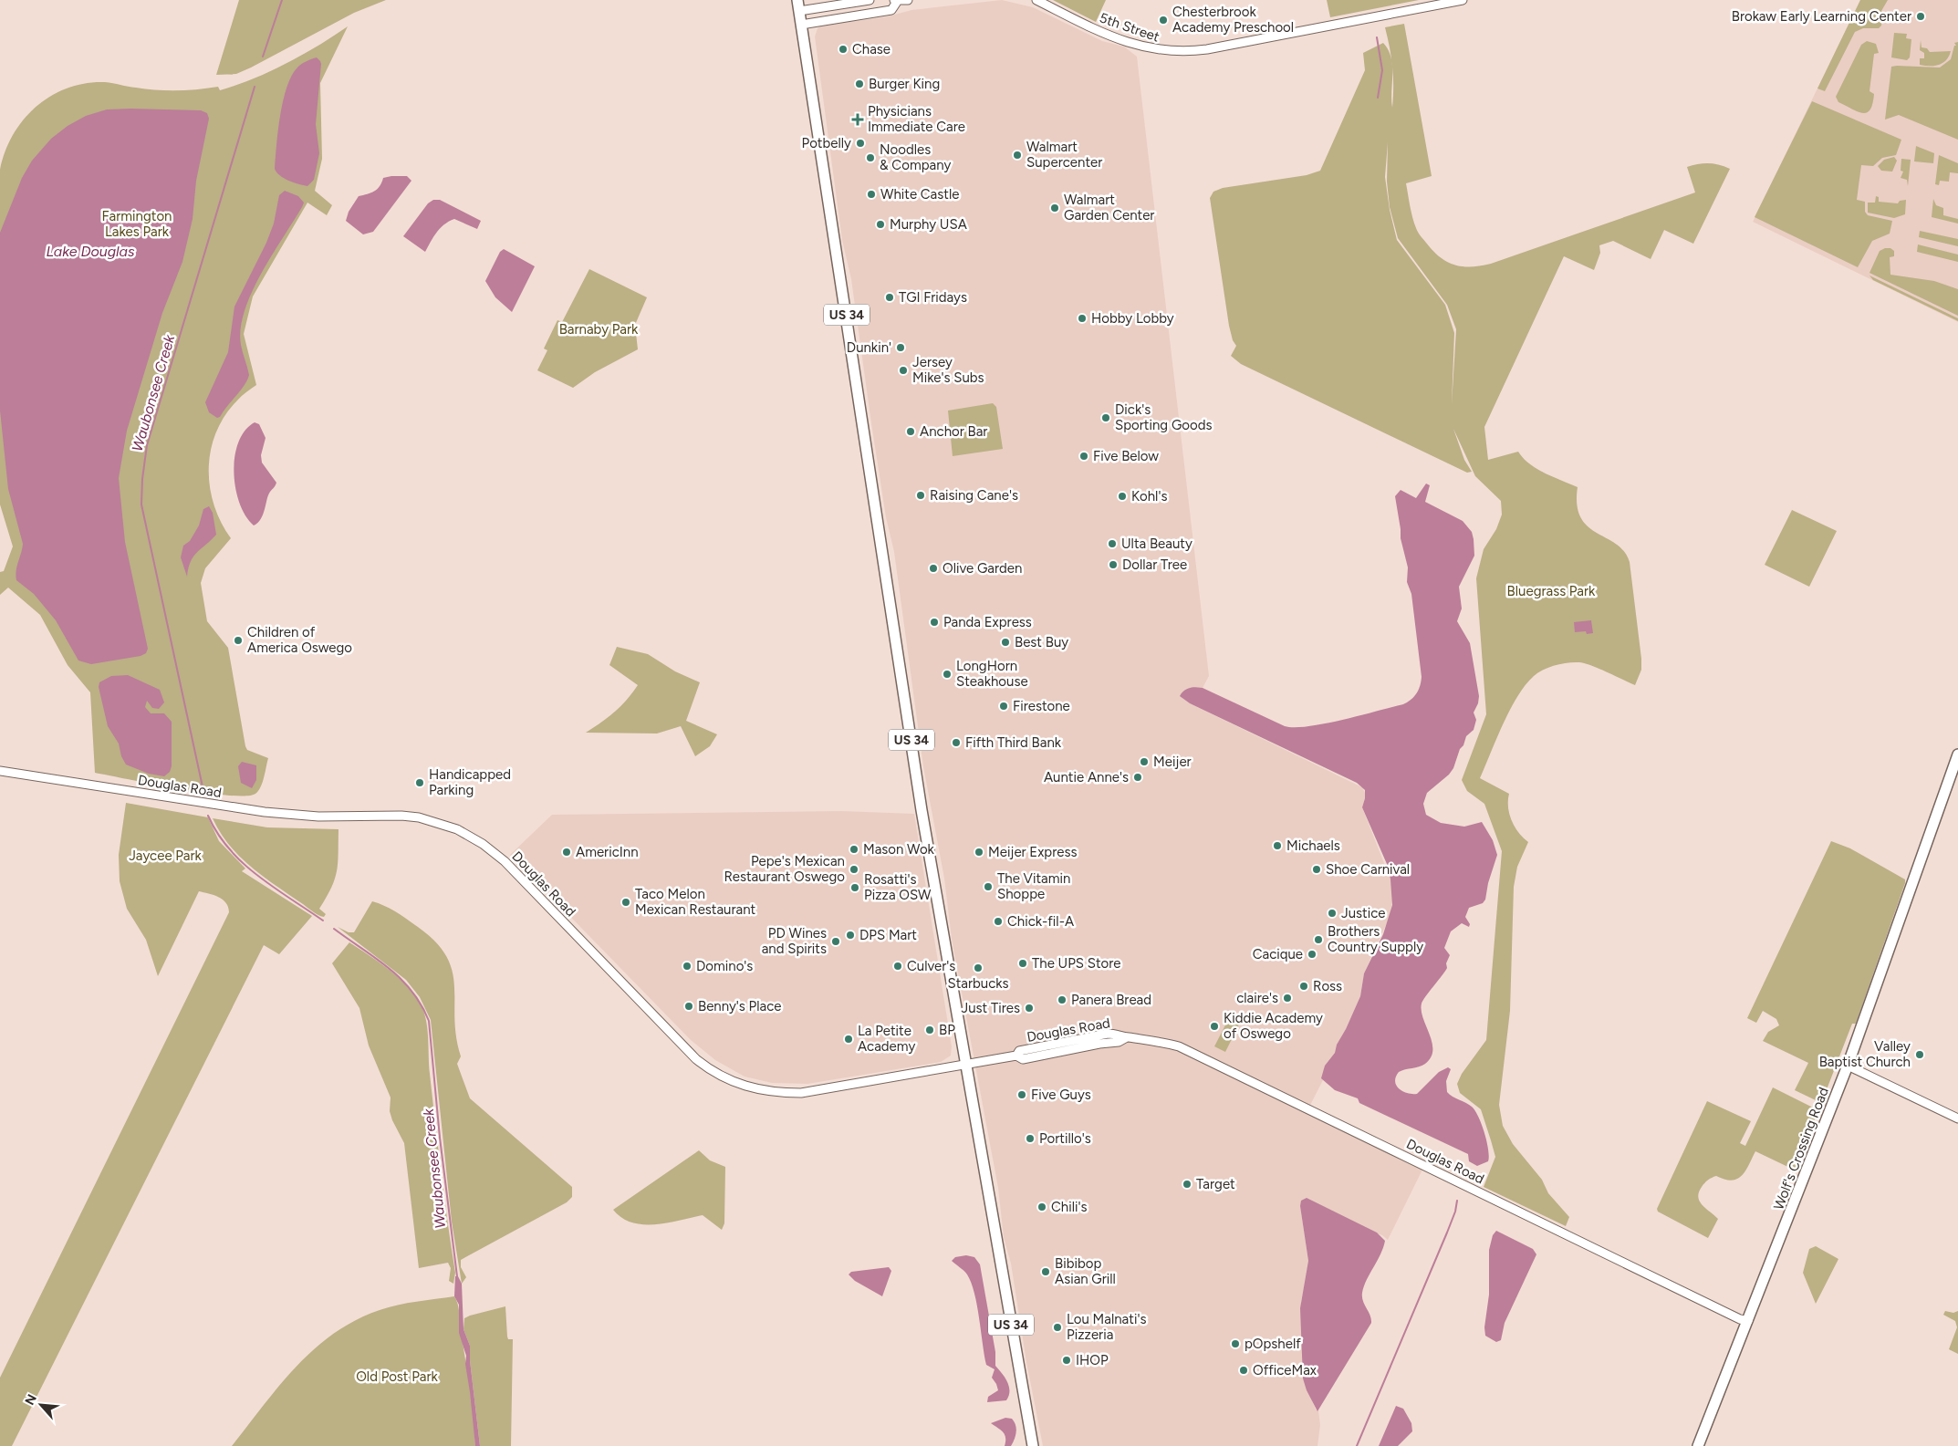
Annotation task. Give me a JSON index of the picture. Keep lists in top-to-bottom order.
{
  "streets": {
    "main road": ["US 34", "Wolf's Crossing Road"],
    "street": ["5th Street", "Douglas Road"]
  },
  "crossings": [
    ["US 34", "Douglas Road"],
    ["Douglas Road", "Wolf's Crossing Road"]
  ],
  "water": ["Lake Douglas", "Waubonsee Creek"],
  "parks": [
    "Farmington Lakes Park",
    "Barnaby Park",
    "Bluegrass Park",
    "Jaycee Park",
    "Old Post Park"
  ],
  "places": {
    "other": [
      "Brokaw Early Learning Center",
      "Chesterbrook Academy Preschool",
      "Chase",
      "Burger King",
      "Potbelly",
      "Walmart Supercenter",
      "Noodles & Company",
      "White Castle",
      "Walmart Garden Center",
      "Murphy USA",
      "TGI Fridays",
      "Hobby Lobby",
      "Dunkin'",
      "Jersey Mike's Subs",
      "Dick's Sporting Goods",
      "Anchor Bar",
      "Five Below",
      "Raising Cane's",
      "Kohl's",
      "Ulta Beauty",
      "Dollar Tree",
      "Olive Garden",
      "Panda Express",
      "Children of America Oswego",
      "Best Buy",
      "LongHorn Steakhouse",
      "Firestone",
      "Fifth Third Bank",
      "Meijer",
      "Auntie Anne's",
      "Handicapped Parking",
      "Michaels",
      "Mason Wok",
      "AmericInn",
      "Meijer Express",
      "Pepe's Mexican Restaurant Oswego",
      "Shoe Carnival",
      "The Vitamin Shoppe",
      "Rosatti's Pizza OSW",
      "Taco Melon Mexican Restaurant",
      "Justice",
      "Chick-fil-A",
      "DPS Mart",
      "Brothers Country Supply",
      "PD Wines and Spirits",
      "Cacique",
      "The UPS Store",
      "Domino's",
      "Culver's",
      "Starbucks",
      "Ross",
      "claire's",
      "Panera Bread",
      "Benny's Place",
      "Just Tires",
      "Kiddie Academy of Oswego",
      "BP",
      "La Petite Academy",
      "Valley Baptist Church",
      "Five Guys",
      "Portillo's",
      "Target",
      "Chili's",
      "Bibibop Asian Grill",
      "Lou Malnati's Pizzeria",
      "pOpshelf",
      "IHOP",
      "OfficeMax"
    ],
    "health": ["Physicians Immediate Care"]
  },
  "north": "top left"
}
